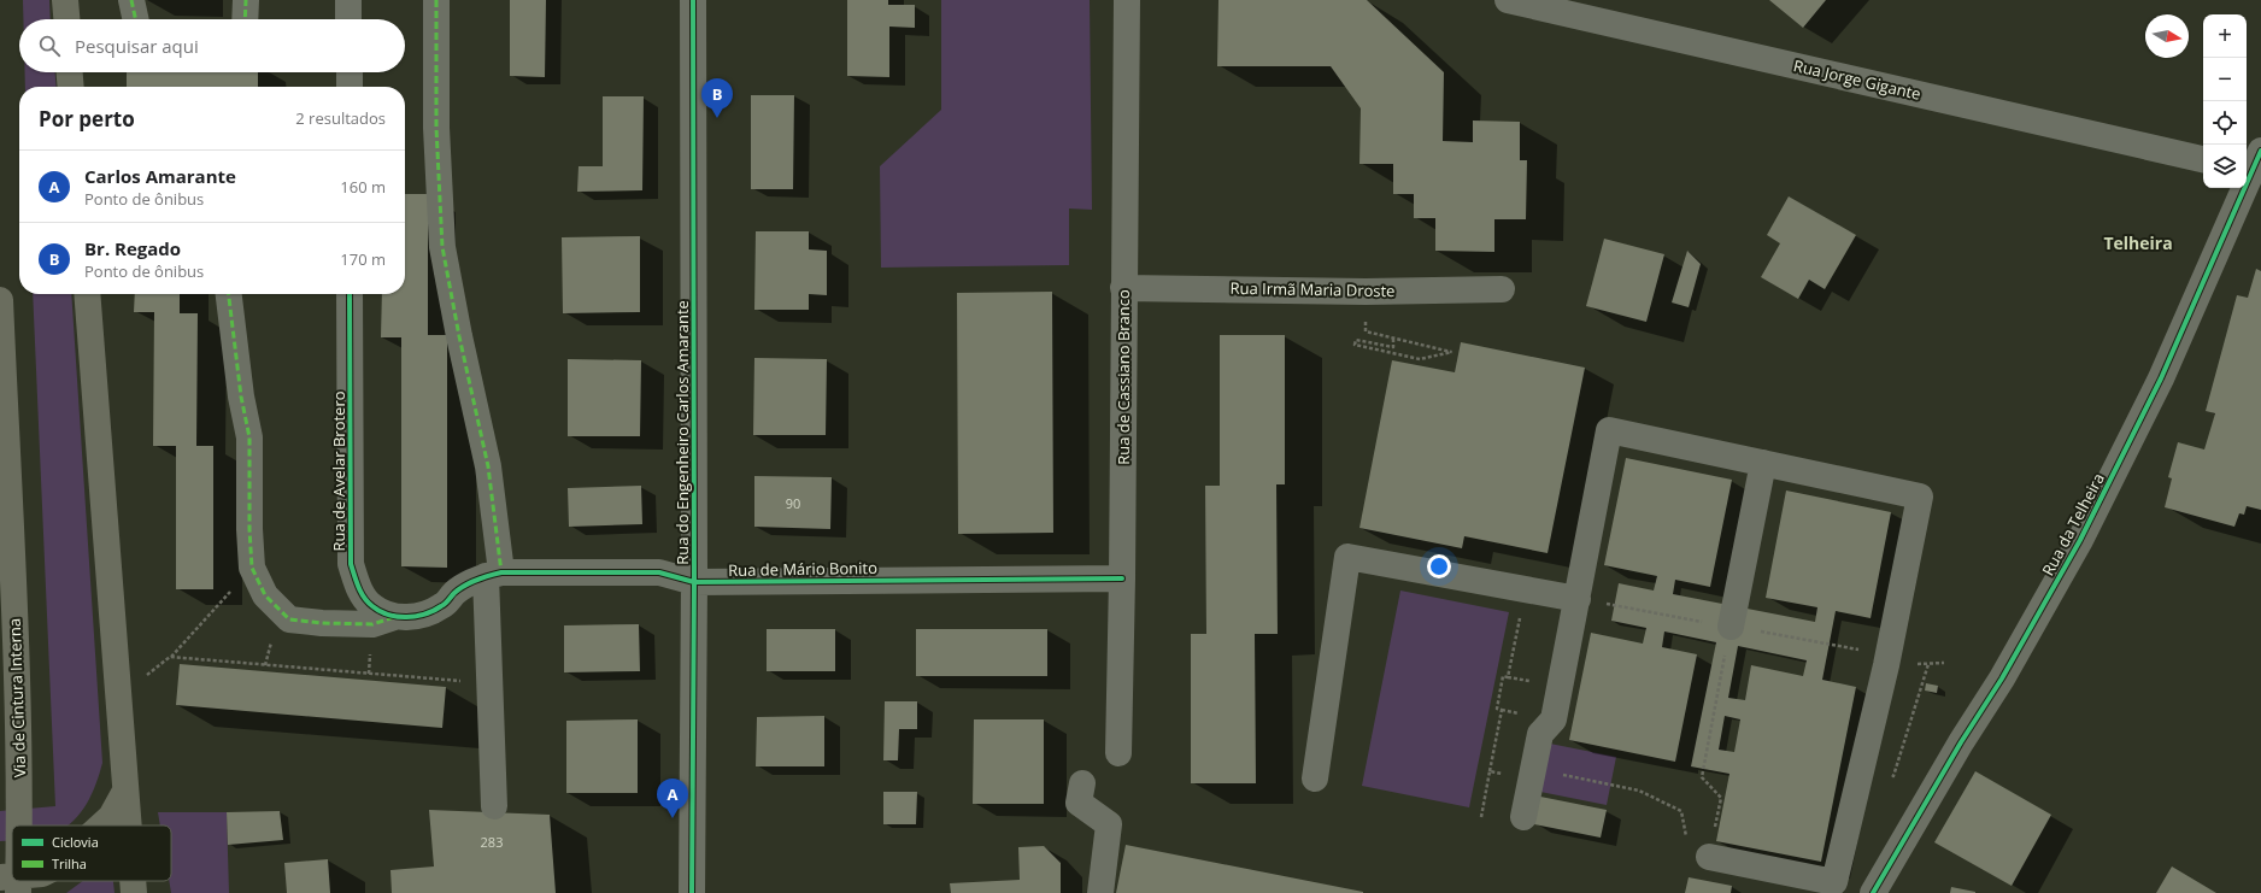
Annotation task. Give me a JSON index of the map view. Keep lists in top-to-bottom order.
{
  "streets": {
    "highway": ["Via de Cintura Interna"],
    "street": [
      "Rua Jorge Gigante",
      "Rua Irmã Maria Droste",
      "Rua de Cassiano Branco",
      "Rua do Engenheiro Carlos Amarante",
      "Rua de Avelar Brotero",
      "Rua da Telheira",
      "Rua de Mário Bonito"
    ]
  },
  "crossings": [
    ["Rua Irmã Maria Droste", "Rua de Cassiano Branco"],
    ["Rua de Cassiano Branco", "Rua de Mário Bonito"],
    ["Rua do Engenheiro Carlos Amarante", "Rua de Mário Bonito"],
    ["Rua de Avelar Brotero", "Rua de Mário Bonito"]
  ],
  "districts": ["Telheira"],
  "house_numbers": ["90", "283"],
  "legend": ["Ciclovia", "Trilha"],
  "north": "right",
  "page": {
    "map_buttons": ["+", "−"],
    "search": "Pesquisar aqui",
    "pins": ["B", "A"],
    "heading": ["Por perto", "2 resultados"],
    "list": [
      {
        "mark": "A",
        "name": "Carlos Amarante",
        "note": "Ponto de ônibus",
        "value": "160 m"
      },
      {
        "mark": "B",
        "name": "Br. Regado",
        "note": "Ponto de ônibus",
        "value": "170 m"
      }
    ]
  }
}
